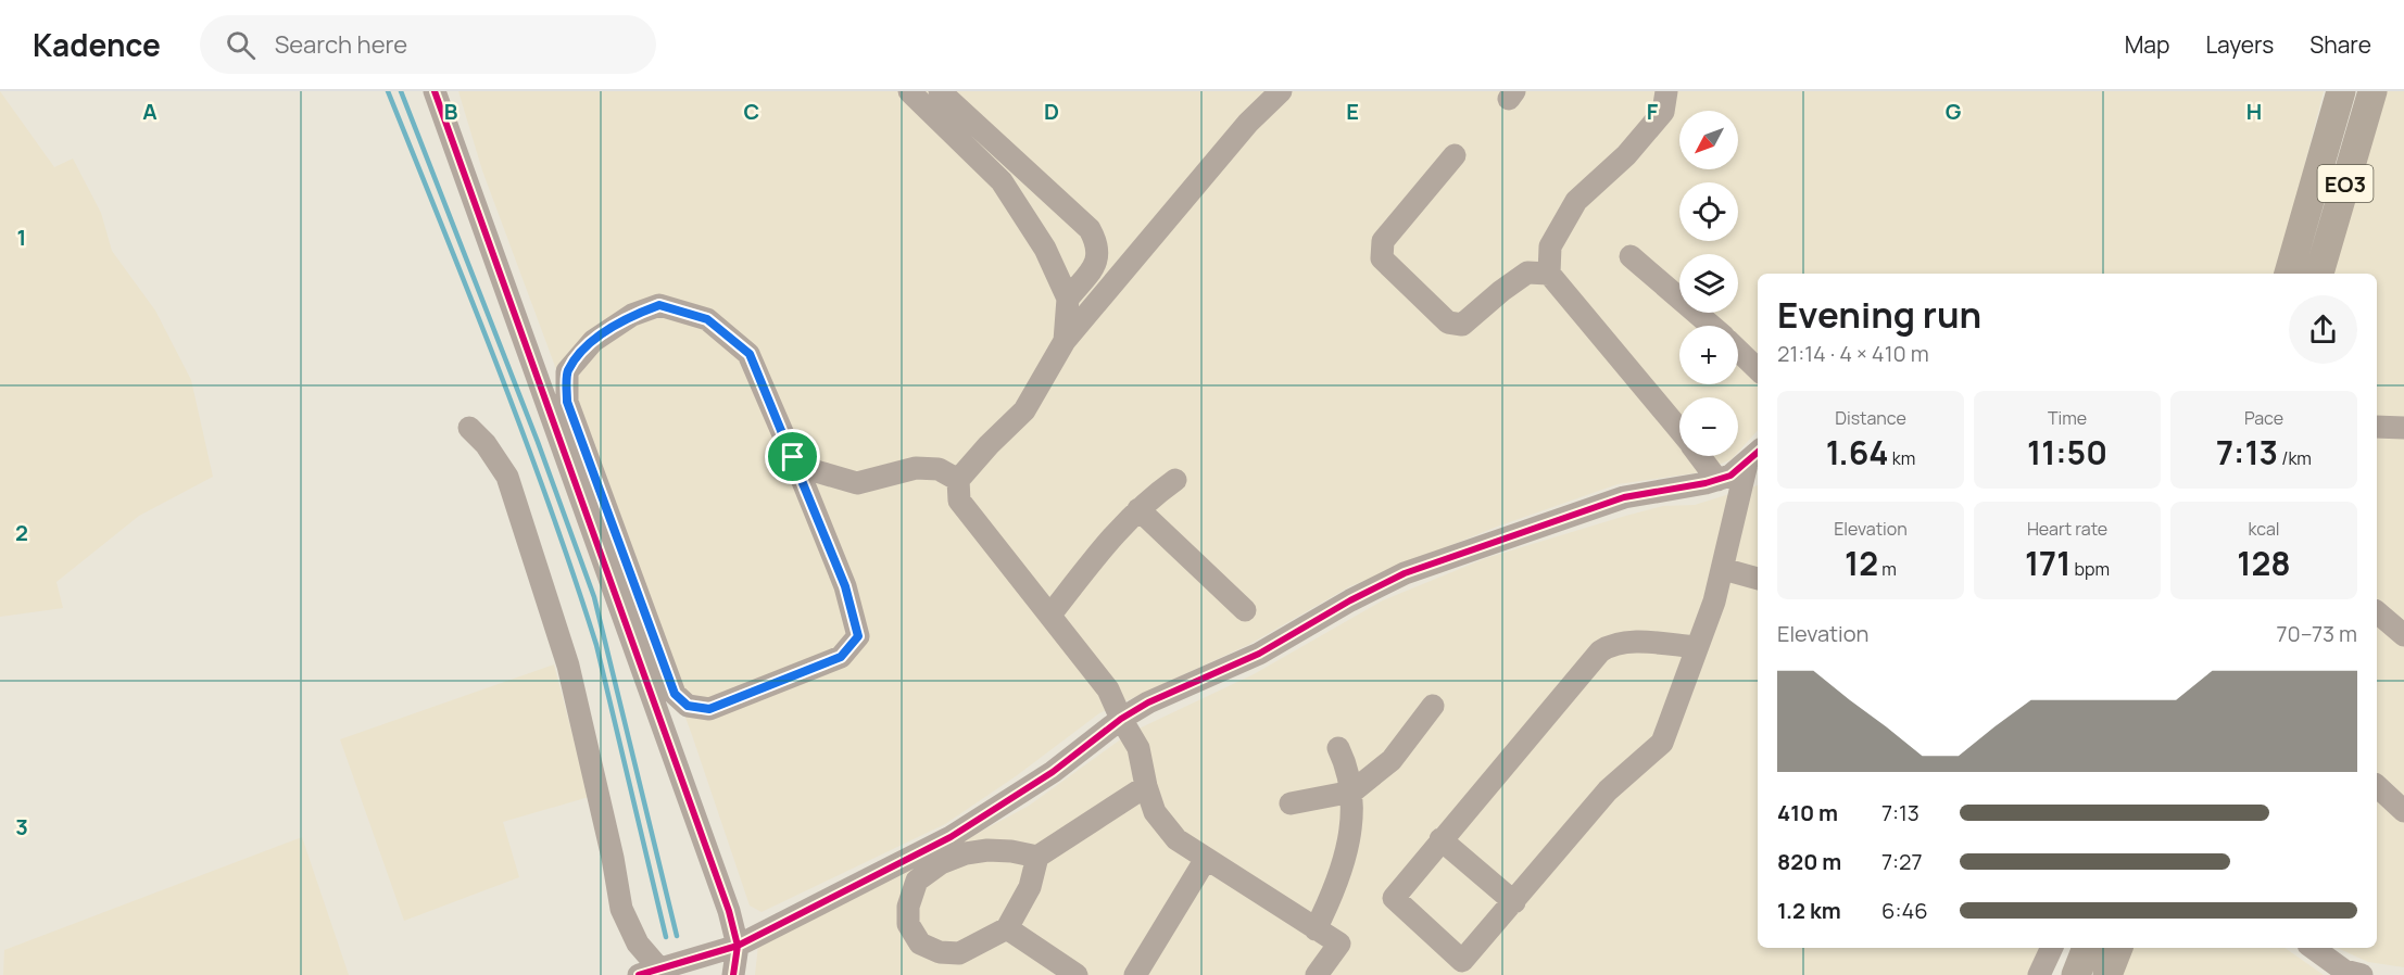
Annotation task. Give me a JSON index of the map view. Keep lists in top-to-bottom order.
{
  "streets": {
    "main road": ["ΕΟ3"]
  },
  "north": "bottom left",
  "page": {
    "header": "Kadence",
    "search": "Search here",
    "nav": ["Map", "Layers", "Share"],
    "map_buttons": ["+", "−"],
    "heading": ["Evening run", "21:14 · 4 × 410 m"],
    "stats": [
      ["Distance", "1.64 km"],
      ["Time", "11:50"],
      ["Pace", "7:13 /km"],
      ["Elevation", "12 m"],
      ["Heart rate", "171 bpm"],
      ["kcal", "128"]
    ],
    "chart": ["Elevation", "70–73 m"],
    "list": [
      {
        "name": "410 m",
        "note": "7:13"
      },
      {
        "name": "820 m",
        "note": "7:27"
      },
      {
        "name": "1.2 km",
        "note": "6:46"
      }
    ]
  },
  "grid": {
    "columns": [
      "A",
      "B",
      "C",
      "D",
      "E",
      "F",
      "G",
      "H"
    ],
    "rows": ["1", "2", "3"]
  }
}
